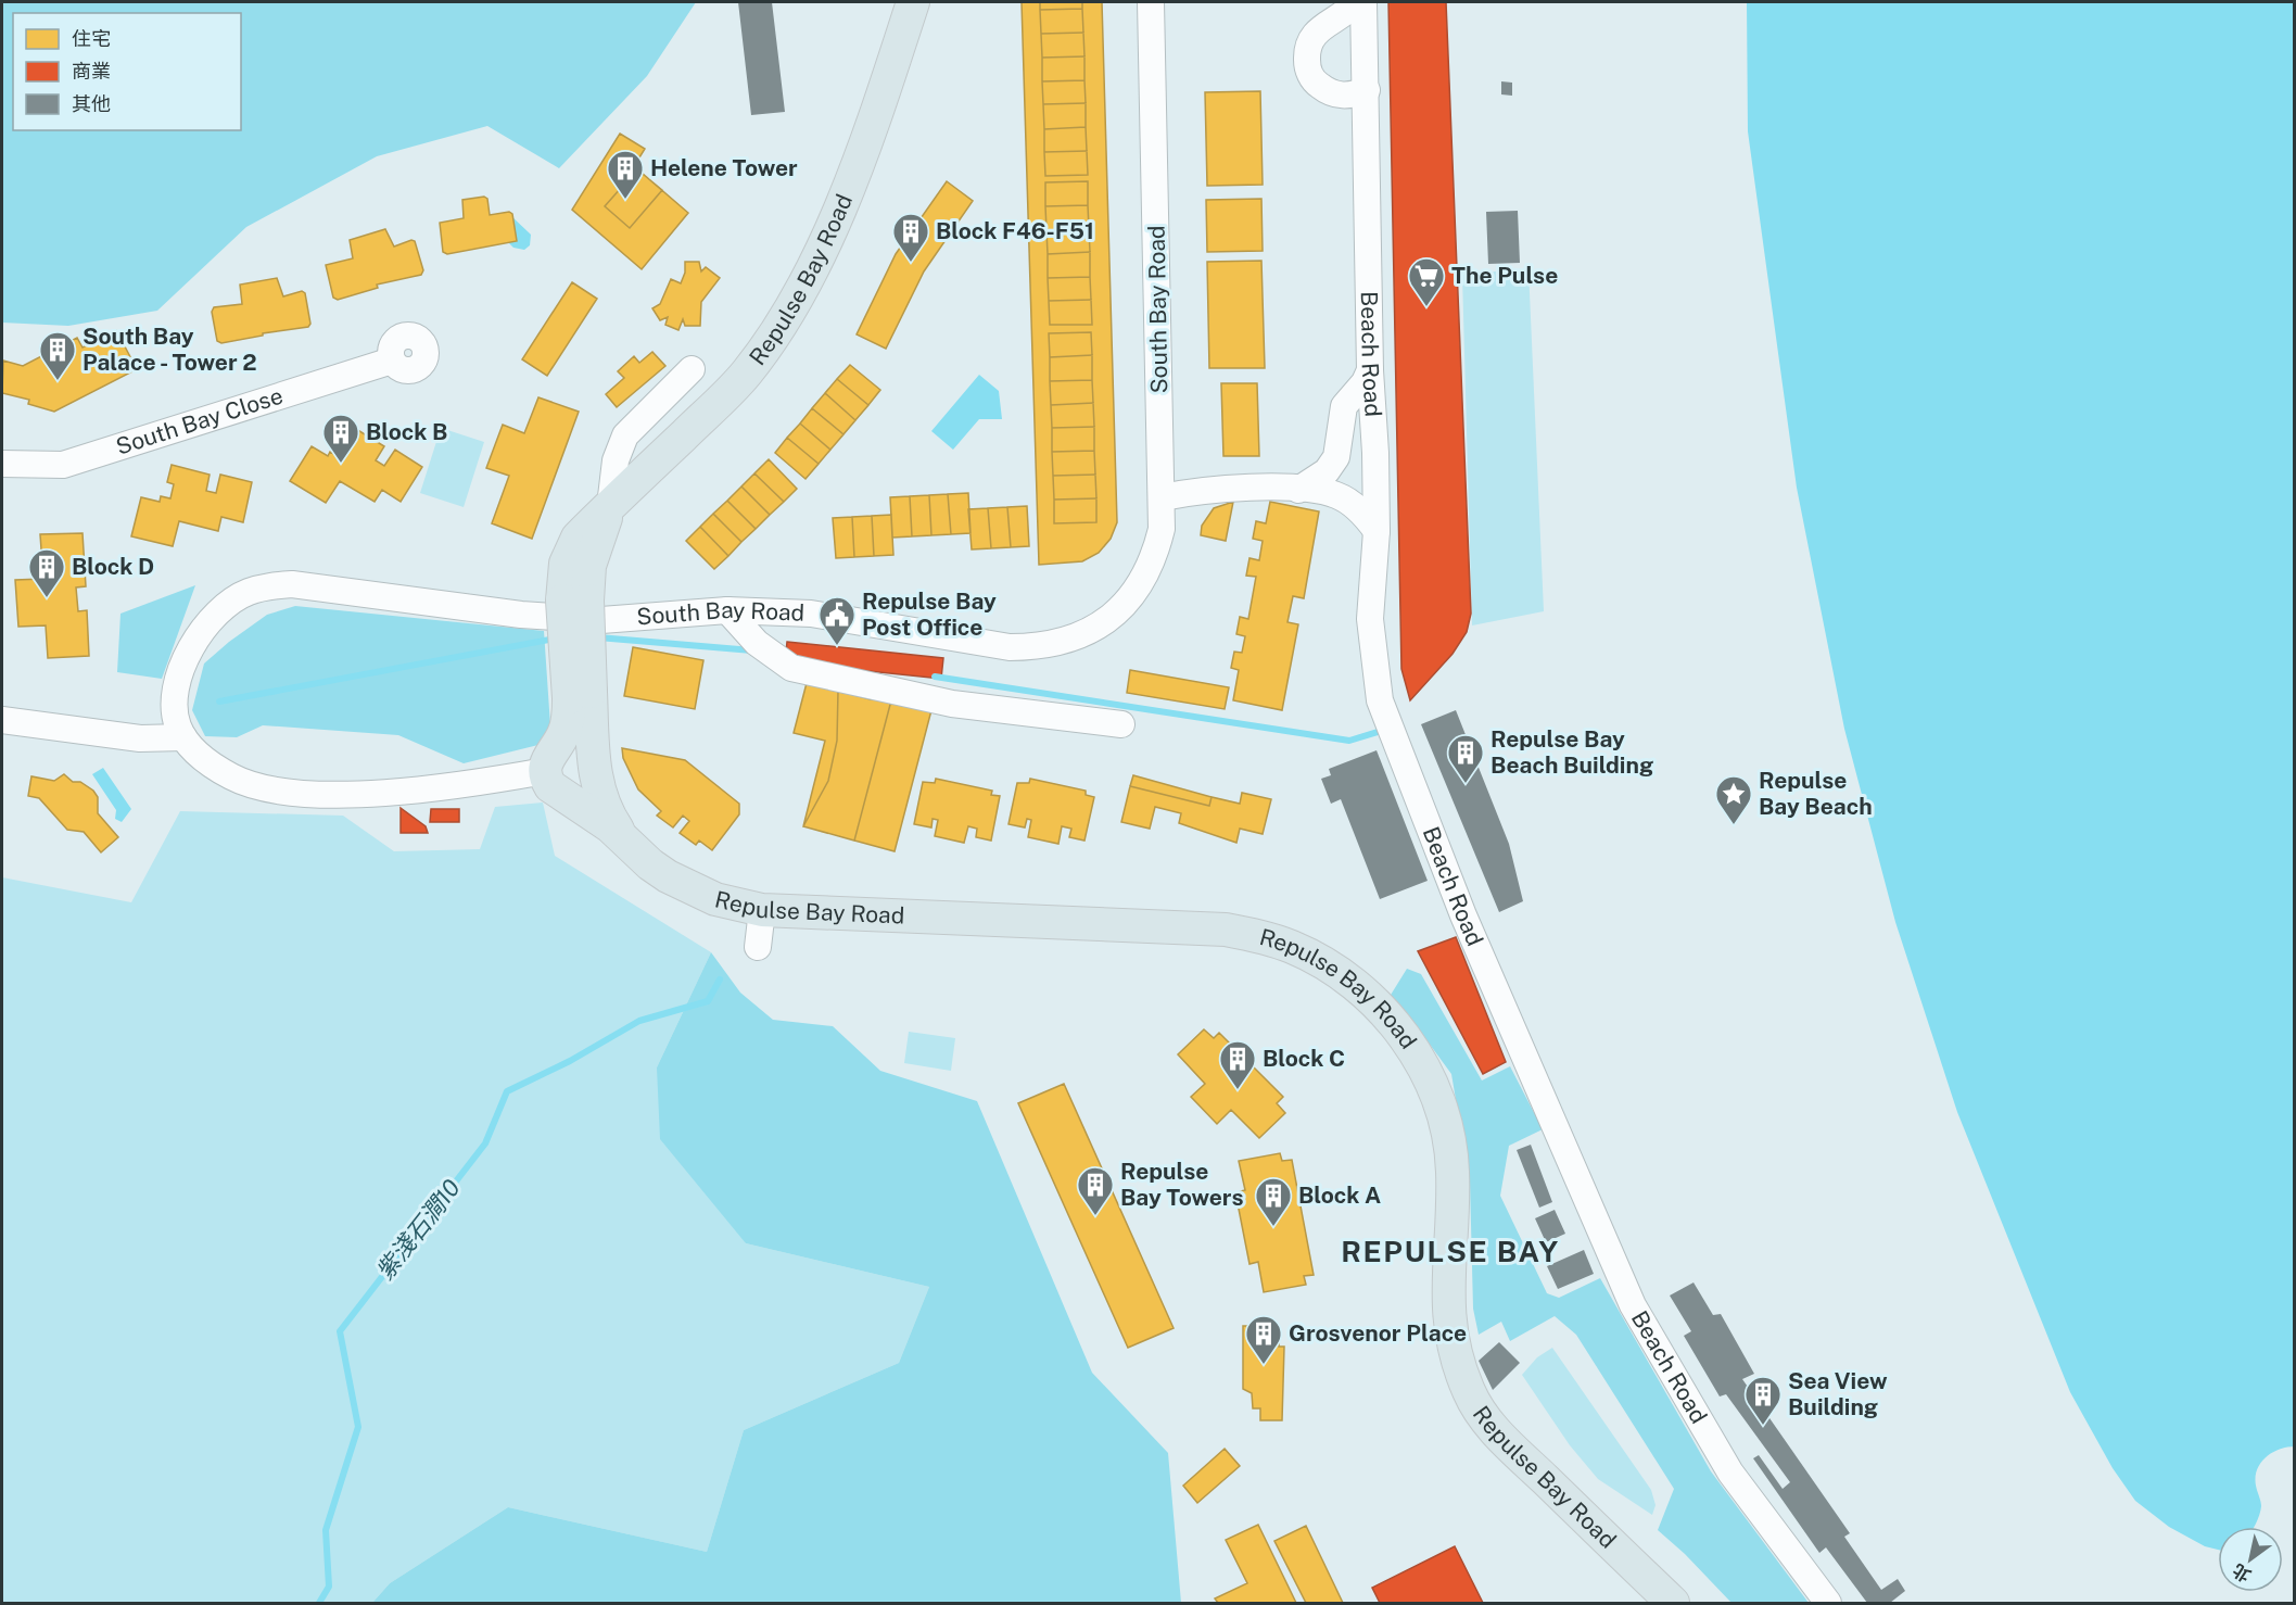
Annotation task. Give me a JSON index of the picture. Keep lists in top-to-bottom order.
{
  "streets": {
    "main road": ["Repulse Bay Road"],
    "street": ["South Bay Road", "Beach Road", "South Bay Close"]
  },
  "crossings": [
    ["Repulse Bay Road", "South Bay Road"]
  ],
  "districts": ["REPULSE BAY"],
  "water": ["紫淺石澗10"],
  "places": {
    "building": [
      "Helene Tower",
      "Block F46-F51",
      "South Bay Palace - Tower 2",
      "Block B",
      "Block D",
      "Repulse Bay Beach Building",
      "Block C",
      "Repulse Bay Towers",
      "Block A",
      "Grosvenor Place",
      "Sea View Building"
    ],
    "supermarket": ["The Pulse"],
    "public building": ["Repulse Bay Post Office"],
    "place": ["Repulse Bay Beach"]
  },
  "legend": ["住宅", "商業", "其他"],
  "north": "bottom left"
}
